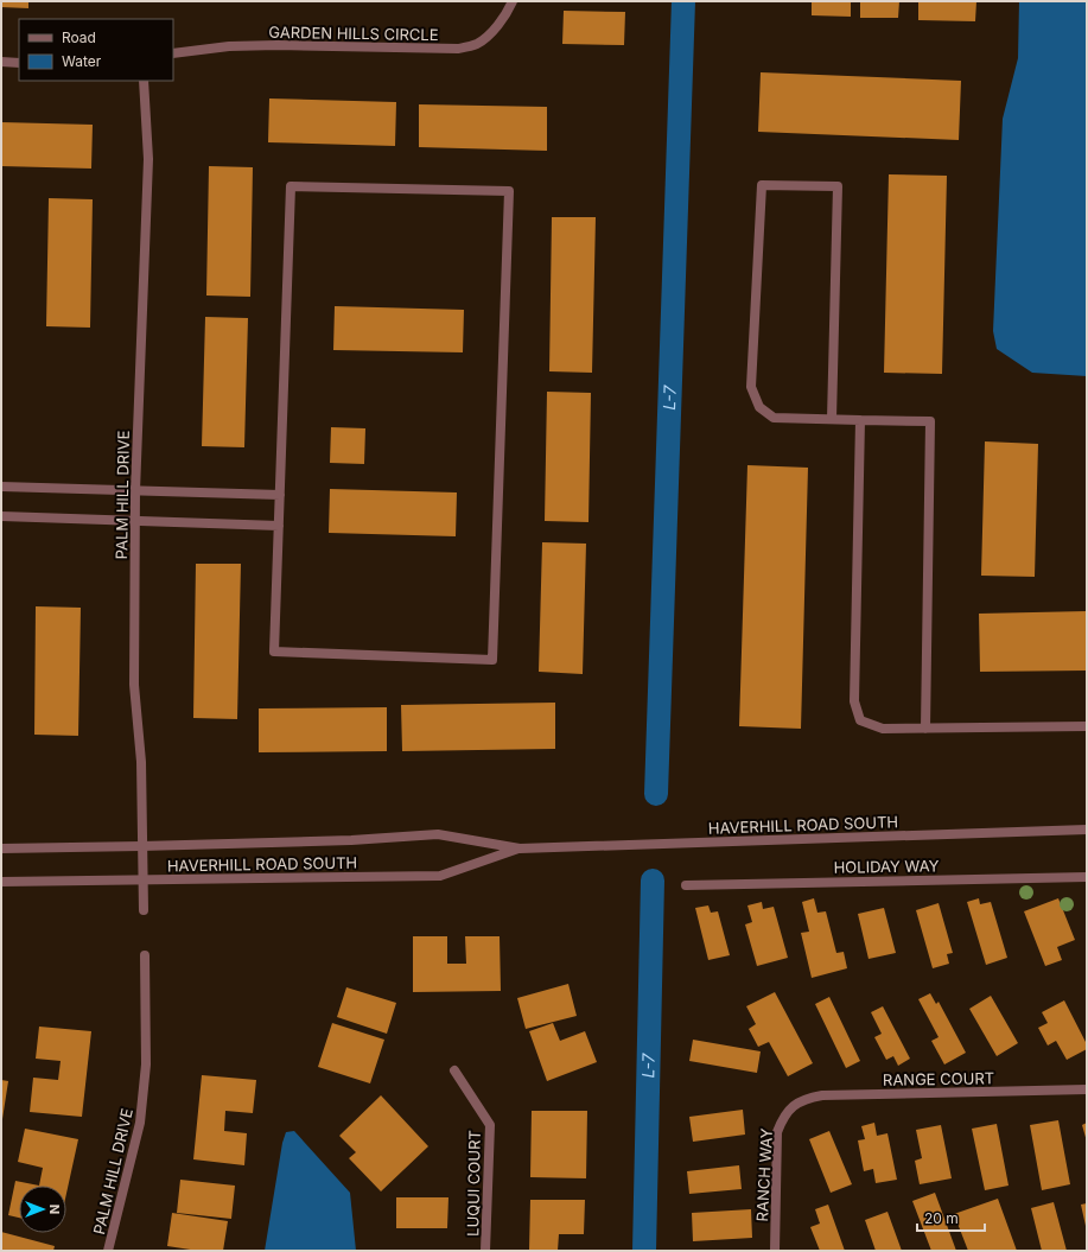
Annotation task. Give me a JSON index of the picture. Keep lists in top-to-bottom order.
{
  "streets": {
    "street": [
      "GARDEN HILLS CIRCLE",
      "PALM HILL DRIVE",
      "HAVERHILL ROAD SOUTH",
      "HOLIDAY WAY",
      "RANGE COURT",
      "RANCH WAY",
      "LUQUI COURT"
    ]
  },
  "crossings": [
    ["PALM HILL DRIVE", "HAVERHILL ROAD SOUTH"],
    ["RANGE COURT", "RANCH WAY"]
  ],
  "water": ["L-7"],
  "legend": ["Road", "Water"],
  "scale_bar": "20 m",
  "north": "right"
}
